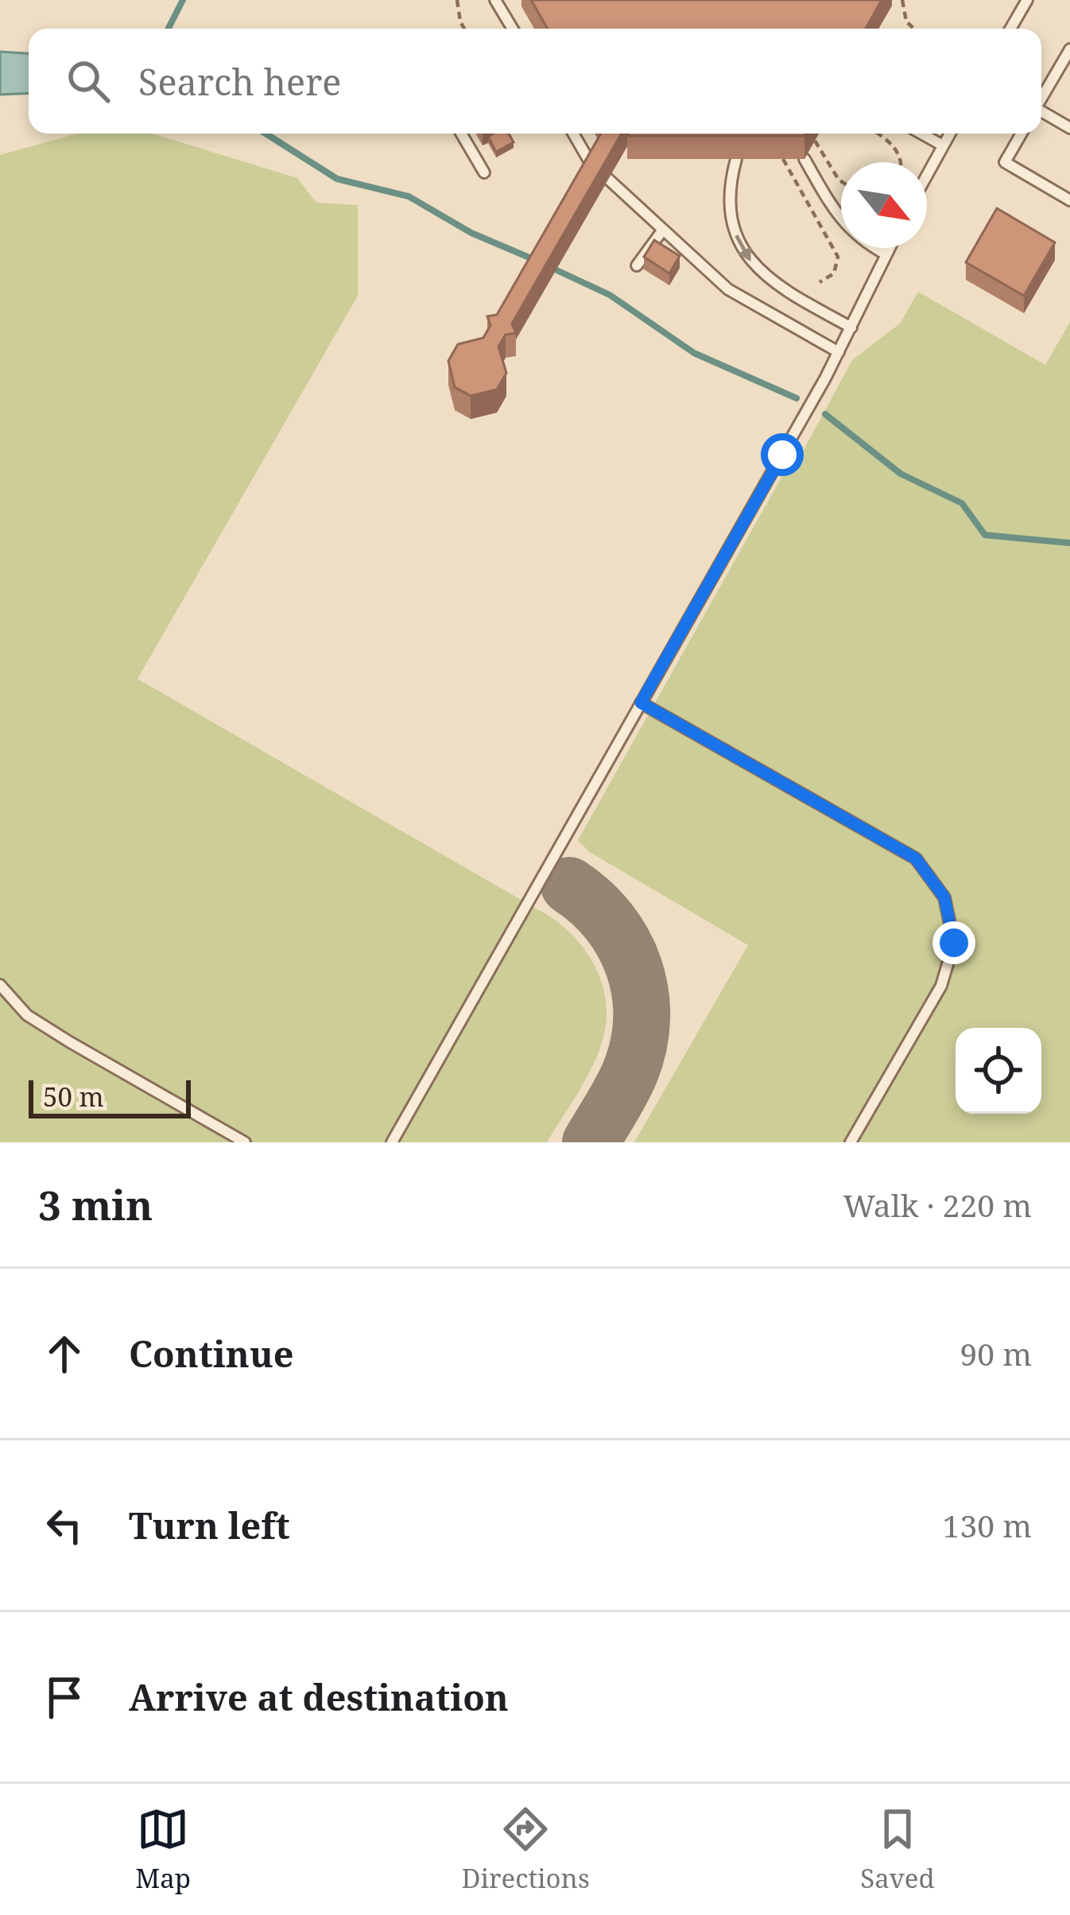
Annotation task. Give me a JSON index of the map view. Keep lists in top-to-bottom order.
{
  "scale_bar": "50 m",
  "north": "bottom right",
  "page": {
    "search": "Search here",
    "scale": "50 m",
    "heading": ["3 min", "Walk · 220 m"],
    "list": [
      ["Continue", "90 m"],
      ["Turn left", "130 m"],
      "Arrive at destination"
    ],
    "nav": ["Map", "Directions", "Saved"]
  }
}
